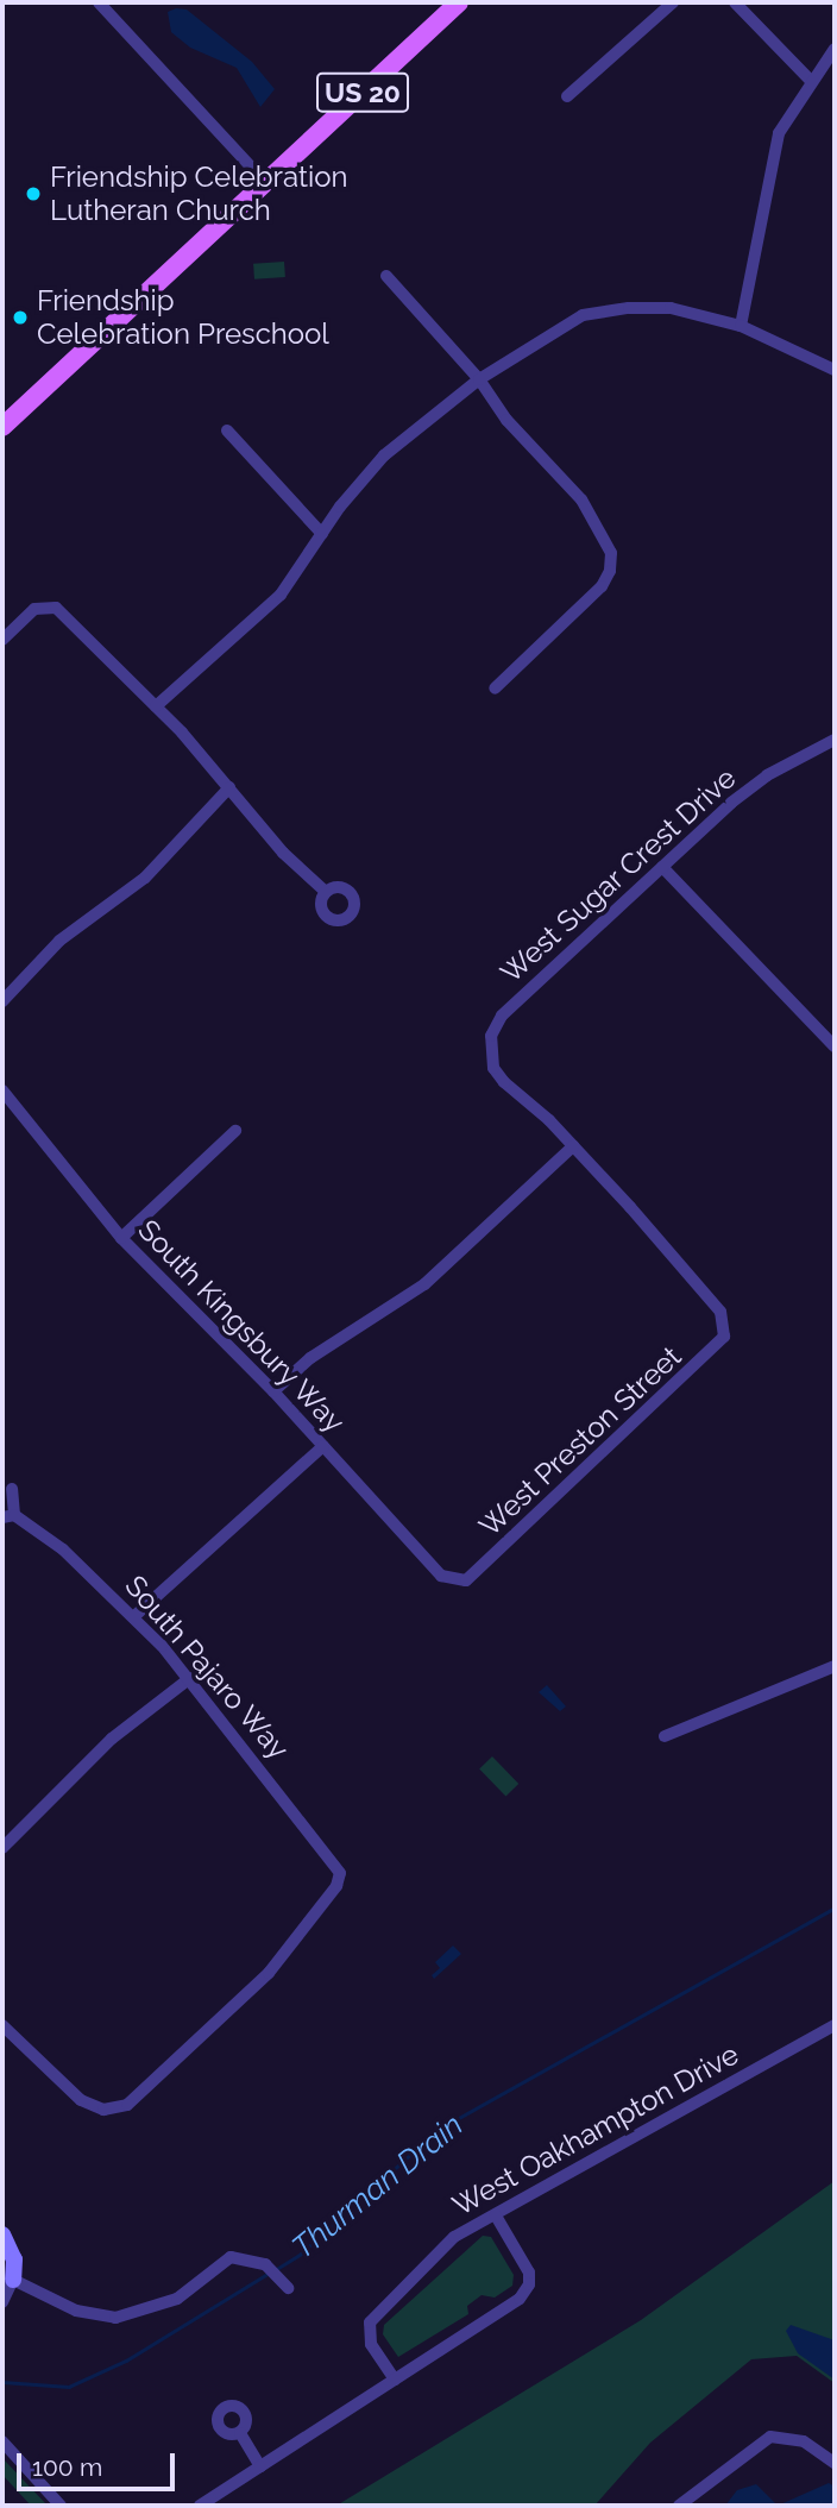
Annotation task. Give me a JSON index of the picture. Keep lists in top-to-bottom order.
{
  "streets": {
    "main road": ["US 20"],
    "street": [
      "West Sugar Crest Drive",
      "South Kingsbury Way",
      "West Preston Street",
      "South Pajaro Way",
      "West Oakhampton Drive"
    ]
  },
  "crossings": [
    ["West Sugar Crest Drive", "West Preston Street"],
    ["South Kingsbury Way", "West Preston Street"]
  ],
  "water": ["Thurman Drain"],
  "places": ["Friendship Celebration Lutheran Church", "Friendship Celebration Preschool"],
  "scale_bar": "100 m"
}
